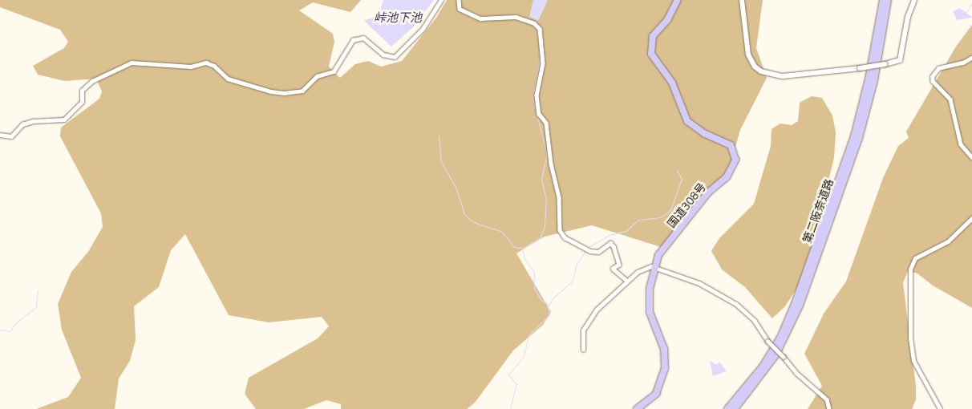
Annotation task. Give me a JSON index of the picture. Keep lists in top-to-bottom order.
{
  "streets": {
    "highway": ["国道308号", "第二阪奈道路"]
  },
  "water": ["峠池下池"]
}
